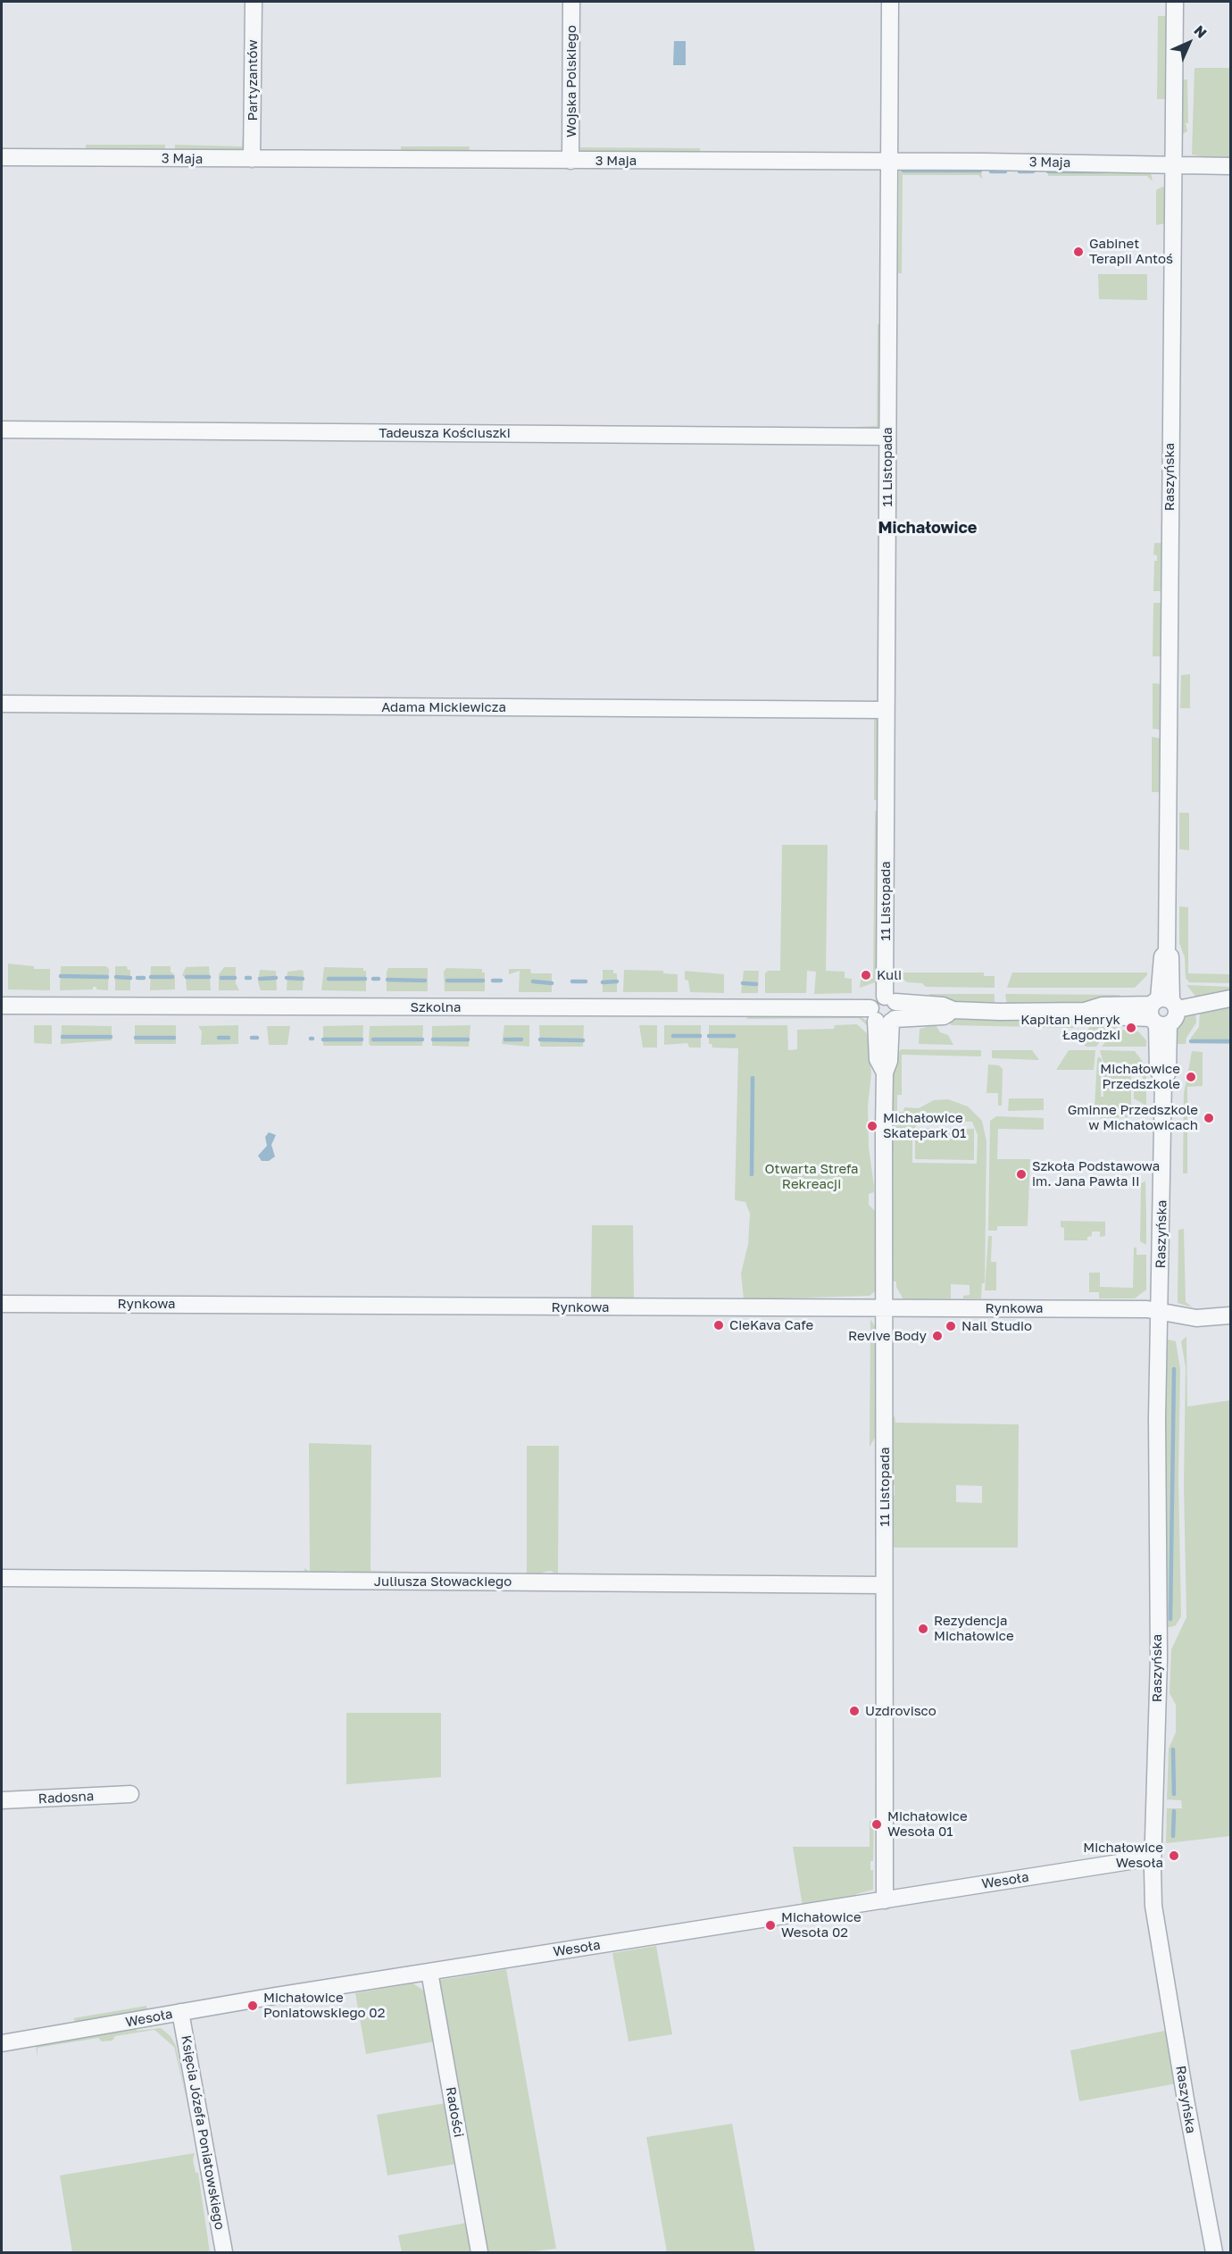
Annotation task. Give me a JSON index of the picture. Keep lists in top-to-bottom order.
{
  "streets": {
    "street": [
      "Partyzantów",
      "Wojska Polskiego",
      "3 Maja",
      "Tadeusza Kościuszki",
      "11 Listopada",
      "Raszyńska",
      "Adama Mickiewicza",
      "Szkolna",
      "Rynkowa",
      "Juliusza Słowackiego",
      "Radosna",
      "Wesoła",
      "Radości",
      "Księcia Józefa Poniatowskiego"
    ]
  },
  "crossings": [
    ["Partyzantów", "3 Maja"],
    ["Wojska Polskiego", "3 Maja"],
    ["3 Maja", "11 Listopada"],
    ["3 Maja", "Raszyńska"],
    ["Tadeusza Kościuszki", "11 Listopada"],
    ["11 Listopada", "Adama Mickiewicza"],
    ["11 Listopada", "Szkolna"],
    ["11 Listopada", "Rynkowa"],
    ["11 Listopada", "Juliusza Słowackiego"],
    ["11 Listopada", "Wesoła"],
    ["Raszyńska", "Szkolna"],
    ["Raszyńska", "Rynkowa"],
    ["Raszyńska", "Wesoła"],
    ["Wesoła", "Radości"],
    ["Wesoła", "Księcia Józefa Poniatowskiego"]
  ],
  "districts": ["Michałowice"],
  "parks": ["Otwarta Strefa Rekreacji"],
  "places": [
    "Gabinet Terapii Antoś",
    "Kuli",
    "Kapitan Henryk Łagodzki",
    "Michałowice Przedszkole",
    "Gminne Przedszkole w Michałowicach",
    "Michałowice Skatepark 01",
    "Szkoła Podstawowa im. Jana Pawła II",
    "CieKava Cafe",
    "Nail Studio",
    "Revive Body",
    "Rezydencja Michałowice",
    "Uzdrovisco",
    "Michałowice Wesoła 01",
    "Michałowice Wesoła",
    "Michałowice Wesoła 02",
    "Michałowice Poniatowskiego 02"
  ],
  "north": "top right"
}
